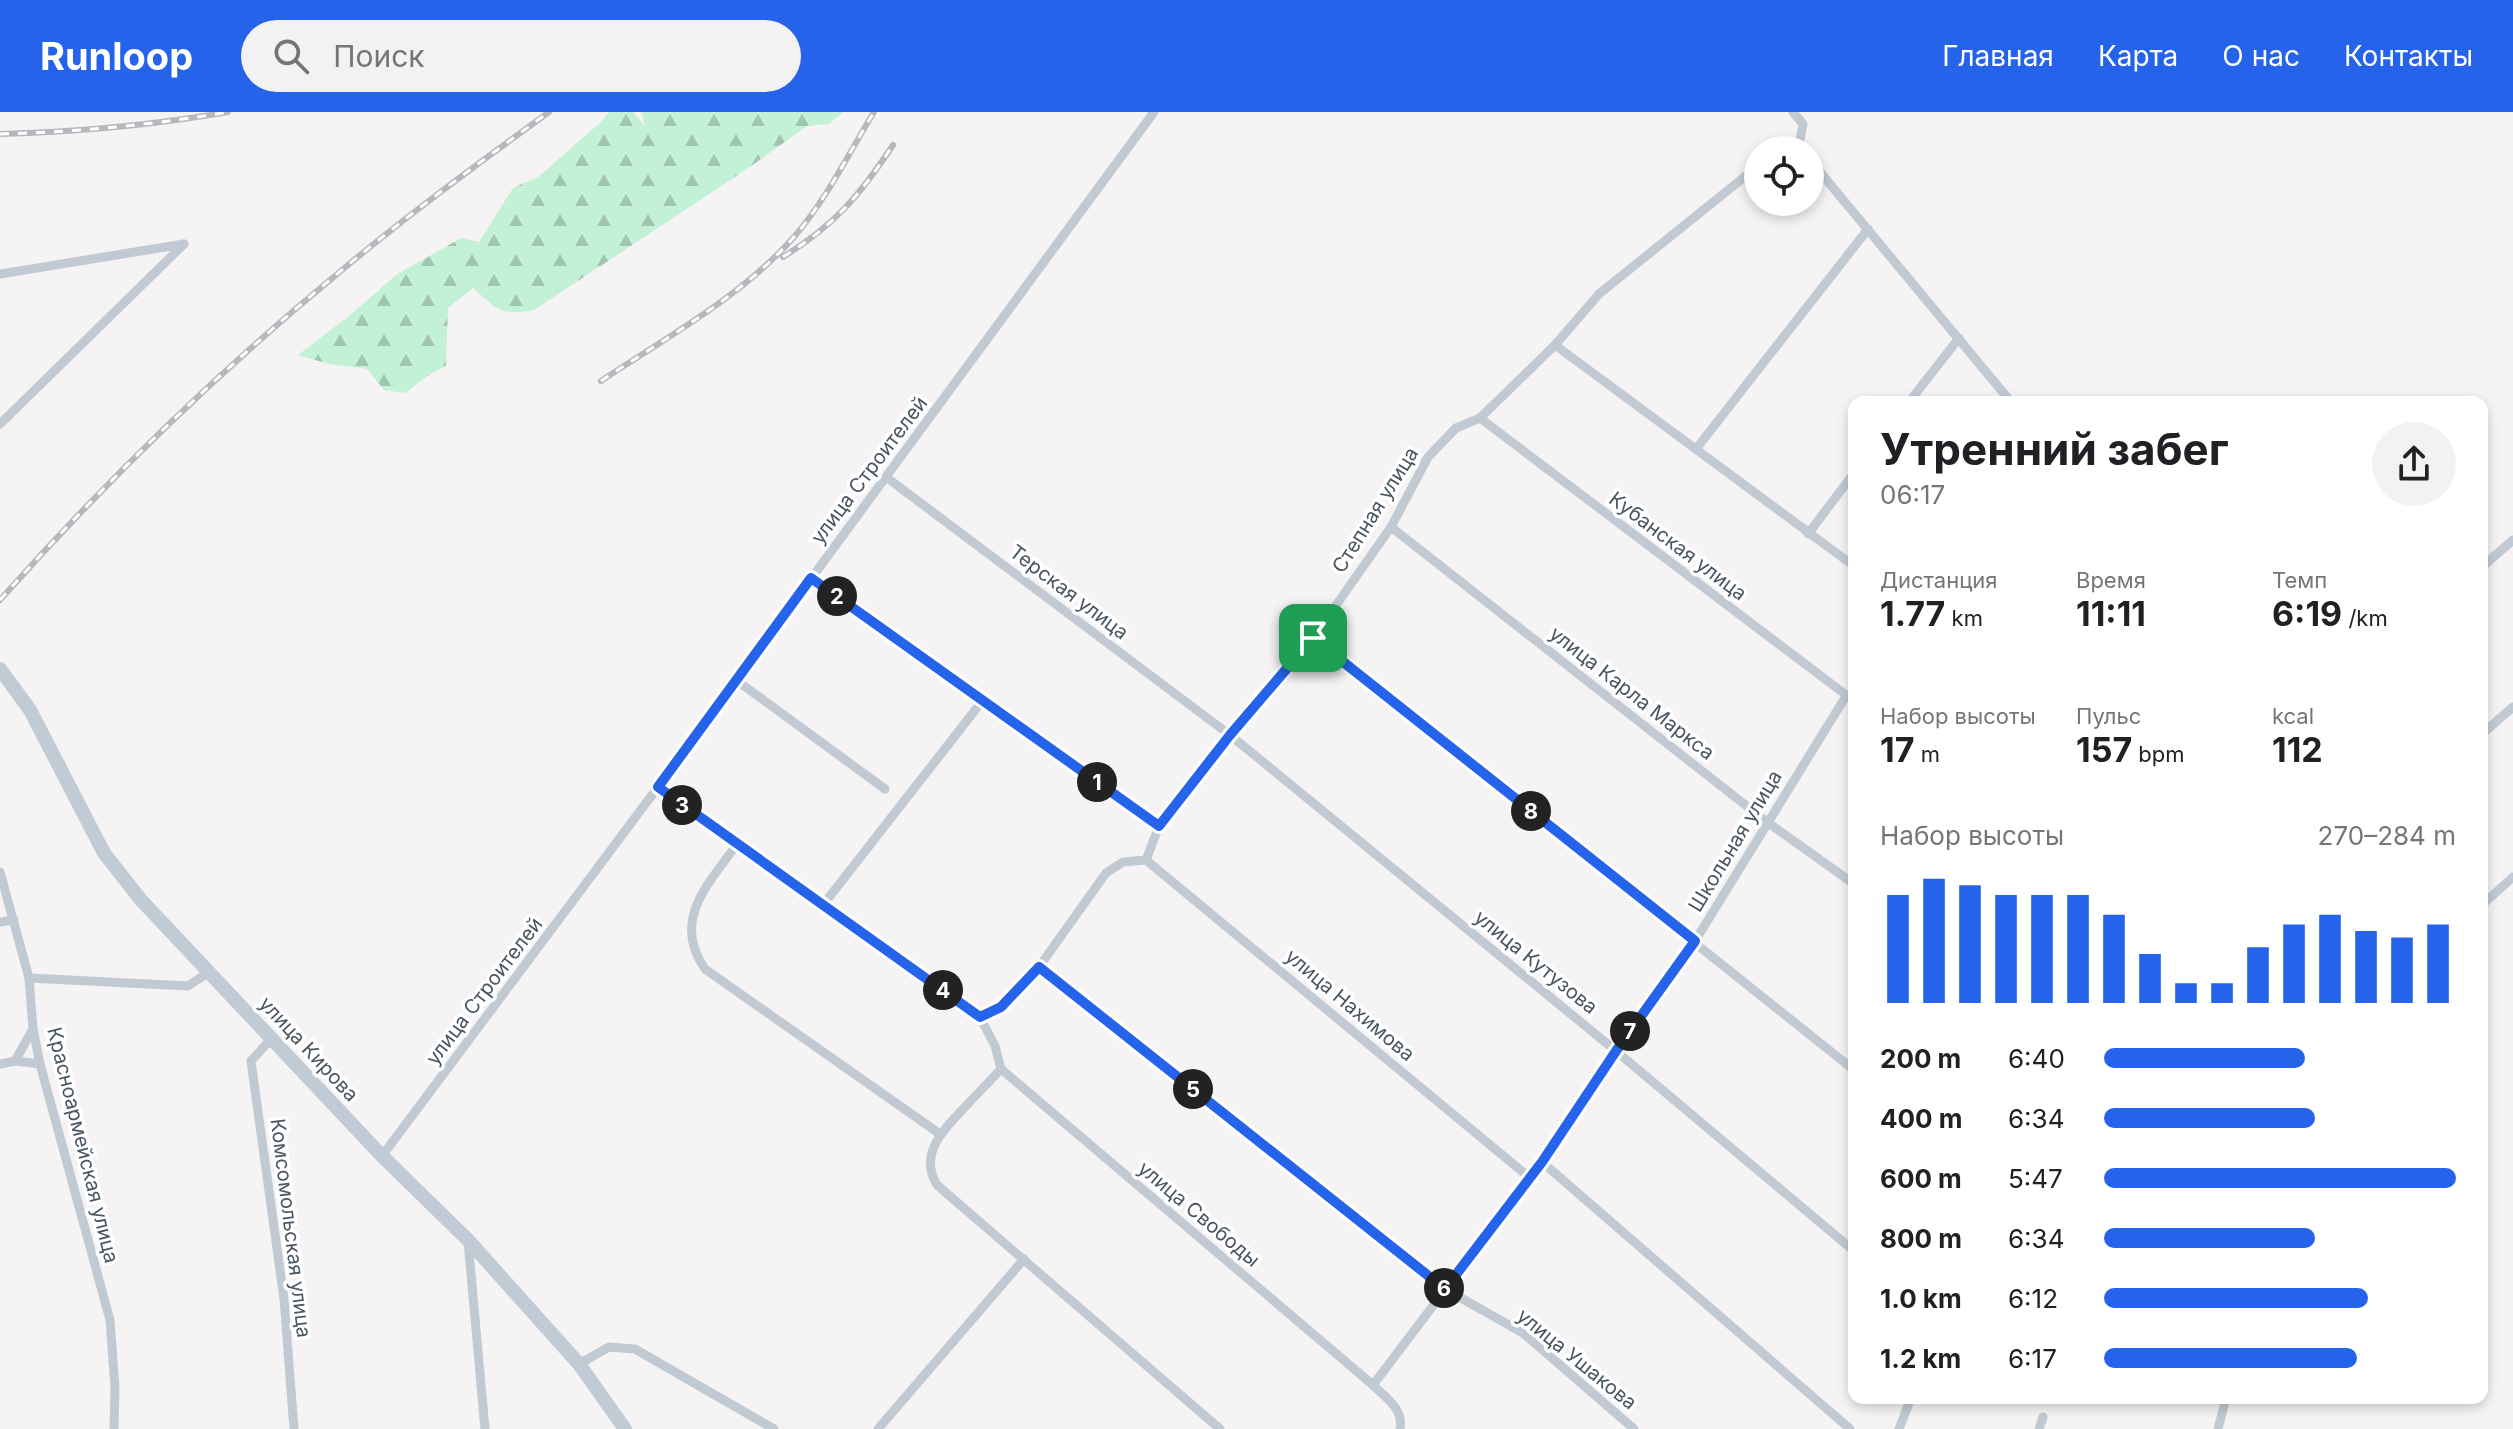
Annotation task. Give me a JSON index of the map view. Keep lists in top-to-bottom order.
{
  "streets": {
    "main road": ["улица Кирова"],
    "street": [
      "улица Строителей",
      "Степная улица",
      "Кубанская улица",
      "Терская улица",
      "улица Карла Маркса",
      "Школьная улица",
      "улица Кутузова",
      "улица Нахимова",
      "Красноармейская улица",
      "улица Свободы",
      "Комсомольская улица",
      "улица Ушакова"
    ]
  },
  "crossings": [
    ["улица Строителей", "Терская улица"],
    ["улица Строителей", "улица Кирова"],
    ["Степная улица", "Кубанская улица"],
    ["Степная улица", "Терская улица"],
    ["Степная улица", "улица Карла Маркса"],
    ["Степная улица", "улица Кутузова"],
    ["Степная улица", "улица Нахимова"],
    ["Терская улица", "улица Кутузова"],
    ["улица Карла Маркса", "Школьная улица"],
    ["Школьная улица", "улица Кутузова"],
    ["Школьная улица", "улица Нахимова"],
    ["Школьная улица", "улица Свободы"],
    ["Школьная улица", "улица Ушакова"],
    ["улица Кирова", "Комсомольская улица"]
  ],
  "page": {
    "header": "Runloop",
    "search": "Поиск",
    "nav": [
      "Главная",
      "Карта",
      "О нас",
      "Контакты"
    ],
    "heading": ["Утренний забег", "06:17"],
    "stats": [
      ["Дистанция", "1.77 km"],
      ["Время", "11:11"],
      ["Темп", "6:19 /km"],
      ["Набор высоты", "17 m"],
      ["Пульс", "157 bpm"],
      ["kcal", "112"]
    ],
    "pins": [
      "2",
      "1",
      "3",
      "8",
      "4",
      "7",
      "5",
      "6"
    ],
    "chart": ["Набор высоты", "270–284 m"],
    "list": [
      {
        "name": "200 m",
        "note": "6:40"
      },
      {
        "name": "400 m",
        "note": "6:34"
      },
      {
        "name": "600 m",
        "note": "5:47"
      },
      {
        "name": "800 m",
        "note": "6:34"
      },
      {
        "name": "1.0 km",
        "note": "6:12"
      },
      {
        "name": "1.2 km",
        "note": "6:17"
      }
    ]
  }
}
